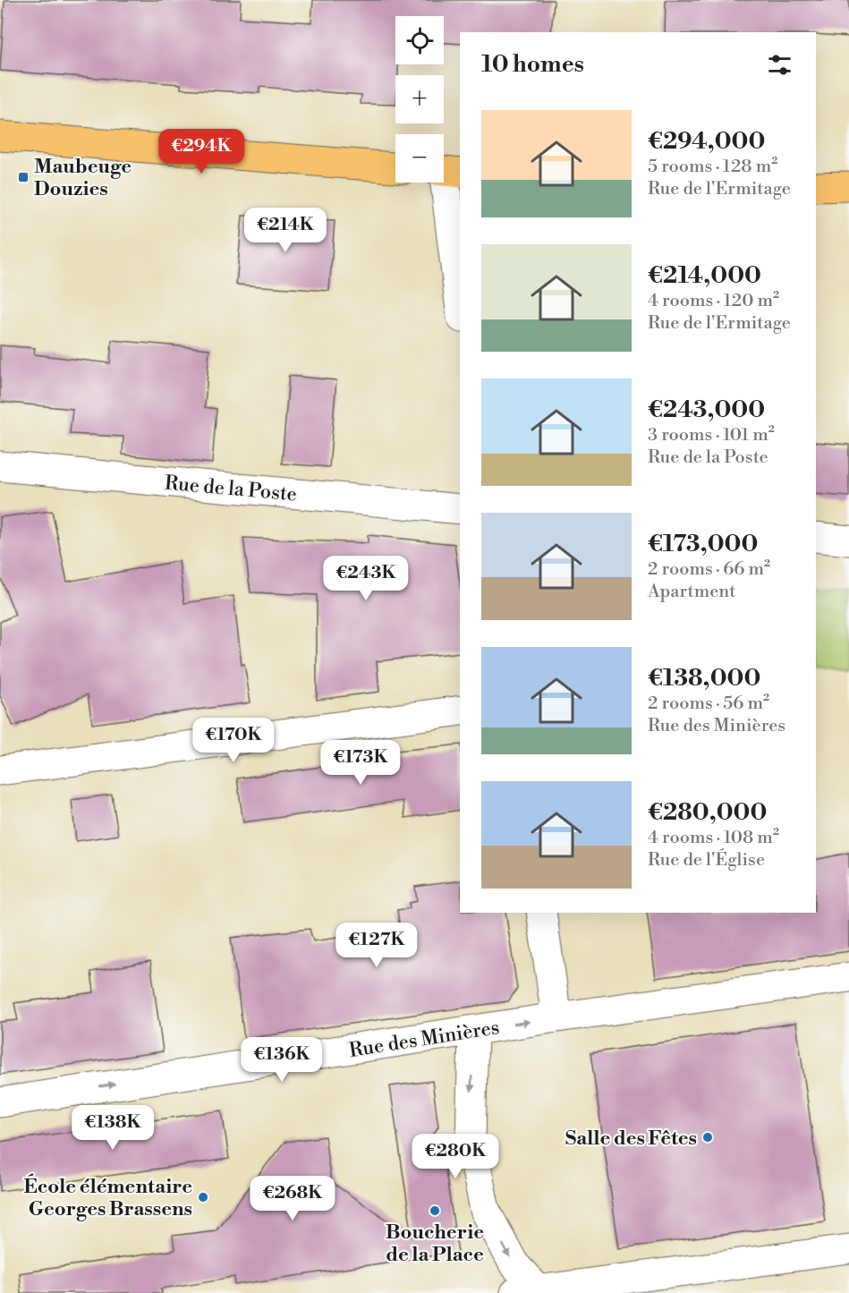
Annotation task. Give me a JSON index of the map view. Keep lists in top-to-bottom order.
{
  "streets": {
    "street": ["Rue de la Poste", "Rue des Minières"]
  },
  "one_way": ["Rue des Minières"],
  "places": {
    "transit": ["Maubeuge Douzies"],
    "other": ["Salle des Fêtes", "École élémentaire Georges Brassens", "Boucherie de la Place"]
  },
  "page": {
    "map_buttons": ["+", "−"],
    "heading": "10 homes",
    "list": [
      {
        "name": "€294,000",
        "note": "5 rooms · 128 m² · Rue de l'Ermitage"
      },
      {
        "name": "€214,000",
        "note": "4 rooms · 120 m² · Rue de l'Ermitage"
      },
      {
        "name": "€243,000",
        "note": "3 rooms · 101 m² · Rue de la Poste"
      },
      {
        "name": "€173,000",
        "note": "2 rooms · 66 m² · Apartment"
      },
      {
        "name": "€138,000",
        "note": "2 rooms · 56 m² · Rue des Minières"
      },
      {
        "name": "€280,000",
        "note": "4 rooms · 108 m² · Rue de l'Église"
      }
    ],
    "price": [
      "€294K",
      "€214K",
      "€243K",
      "€170K",
      "€173K",
      "€127K",
      "€136K",
      "€138K",
      "€280K",
      "€268K"
    ]
  }
}
